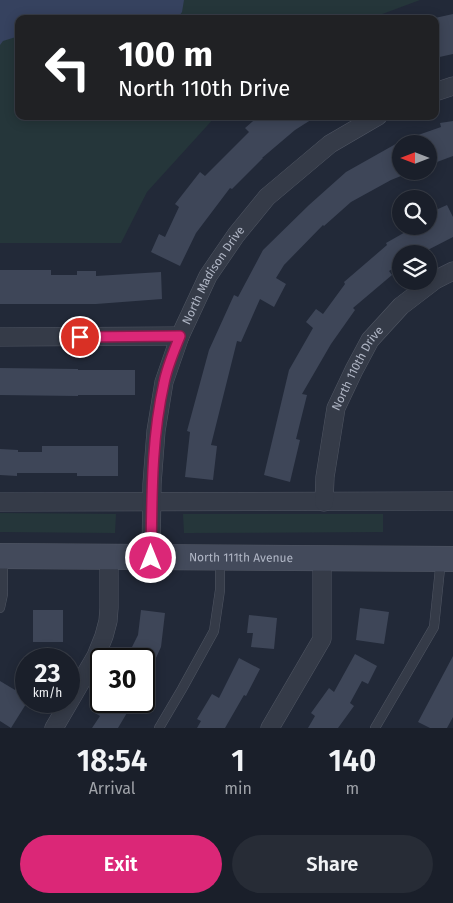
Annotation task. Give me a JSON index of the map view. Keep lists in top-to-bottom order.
{
  "streets": {
    "street": ["North Madison Drive", "North 110th Drive", "North 111th Avenue"]
  },
  "crossings": [
    ["North Madison Drive", "North 111th Avenue"]
  ],
  "north": "left",
  "page": {
    "turn": ["100 m", "North 110th Drive"],
    "speed": "23 km/h",
    "limit": "30",
    "eta": [
      "18:54",
      "Arrival",
      "1",
      "min",
      "140",
      "m"
    ],
    "buttons": ["Exit", "Share"]
  }
}
